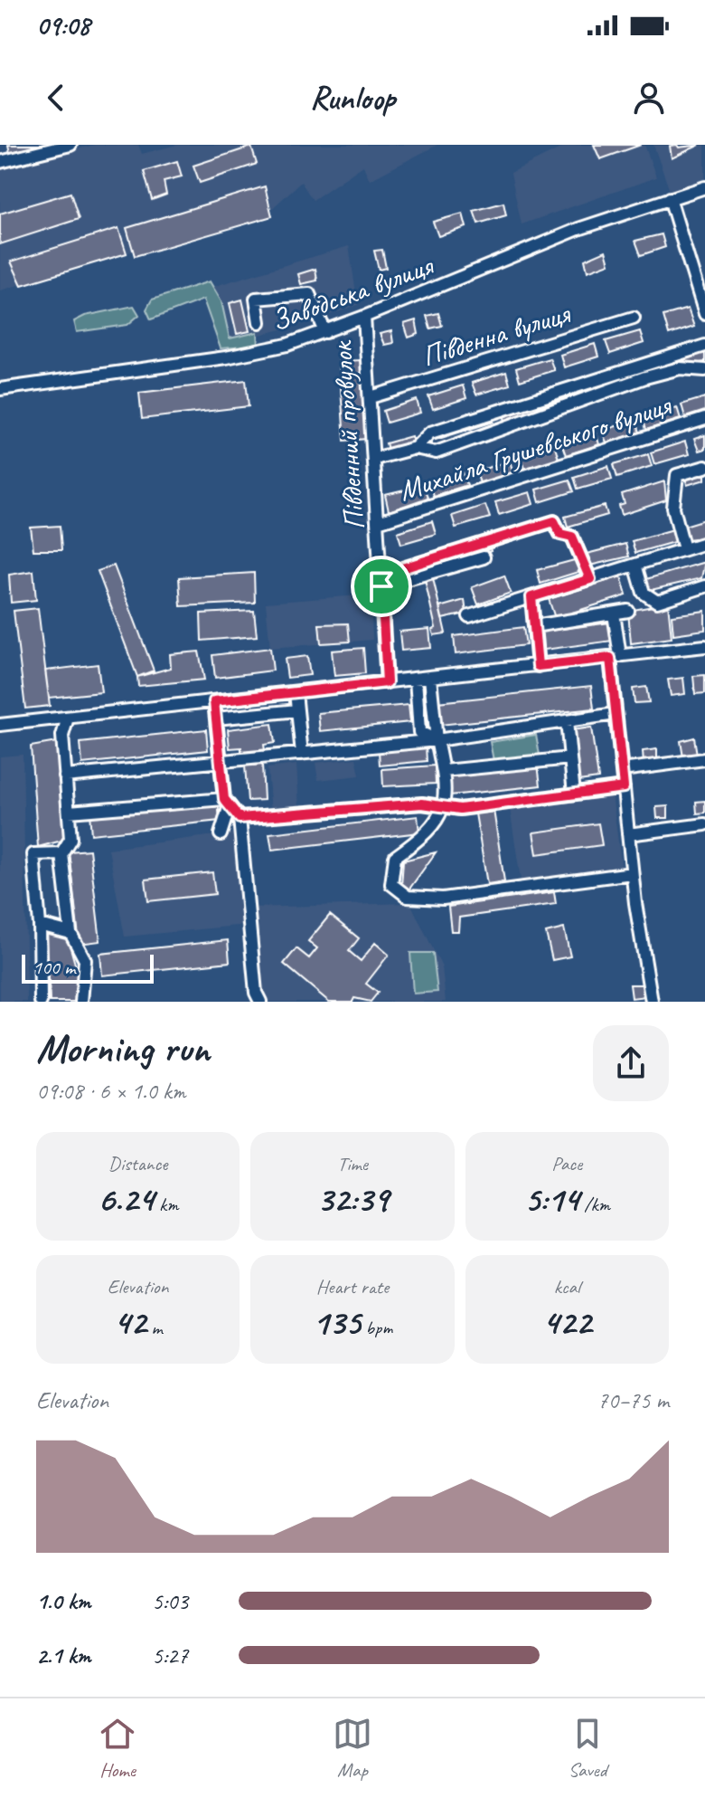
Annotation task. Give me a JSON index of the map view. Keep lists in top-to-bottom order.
{
  "streets": {
    "street": [
      "Заводська вулиця",
      "Південна вулиця",
      "Південний провулок",
      "Михайла Грушевського вулиця"
    ]
  },
  "crossings": [
    ["Заводська вулиця", "Південний провулок"],
    ["Південна вулиця", "Південний провулок"],
    ["Південний провулок", "Михайла Грушевського вулиця"]
  ],
  "scale_bar": "100 m",
  "page": {
    "status": "09:08",
    "header": "Runloop",
    "scale": "100 m",
    "heading": ["Morning run", "09:08 · 6 × 1.0 km"],
    "stats": [
      ["Distance", "6.24 km"],
      ["Time", "32:39"],
      ["Pace", "5:14 /km"],
      ["Elevation", "42 m"],
      ["Heart rate", "135 bpm"],
      ["kcal", "422"]
    ],
    "chart": ["Elevation", "70–75 m"],
    "list": [
      {
        "name": "1.0 km",
        "note": "5:03"
      },
      {
        "name": "2.1 km",
        "note": "5:27"
      }
    ],
    "tabs": ["Home", "Map", "Saved"]
  }
}
